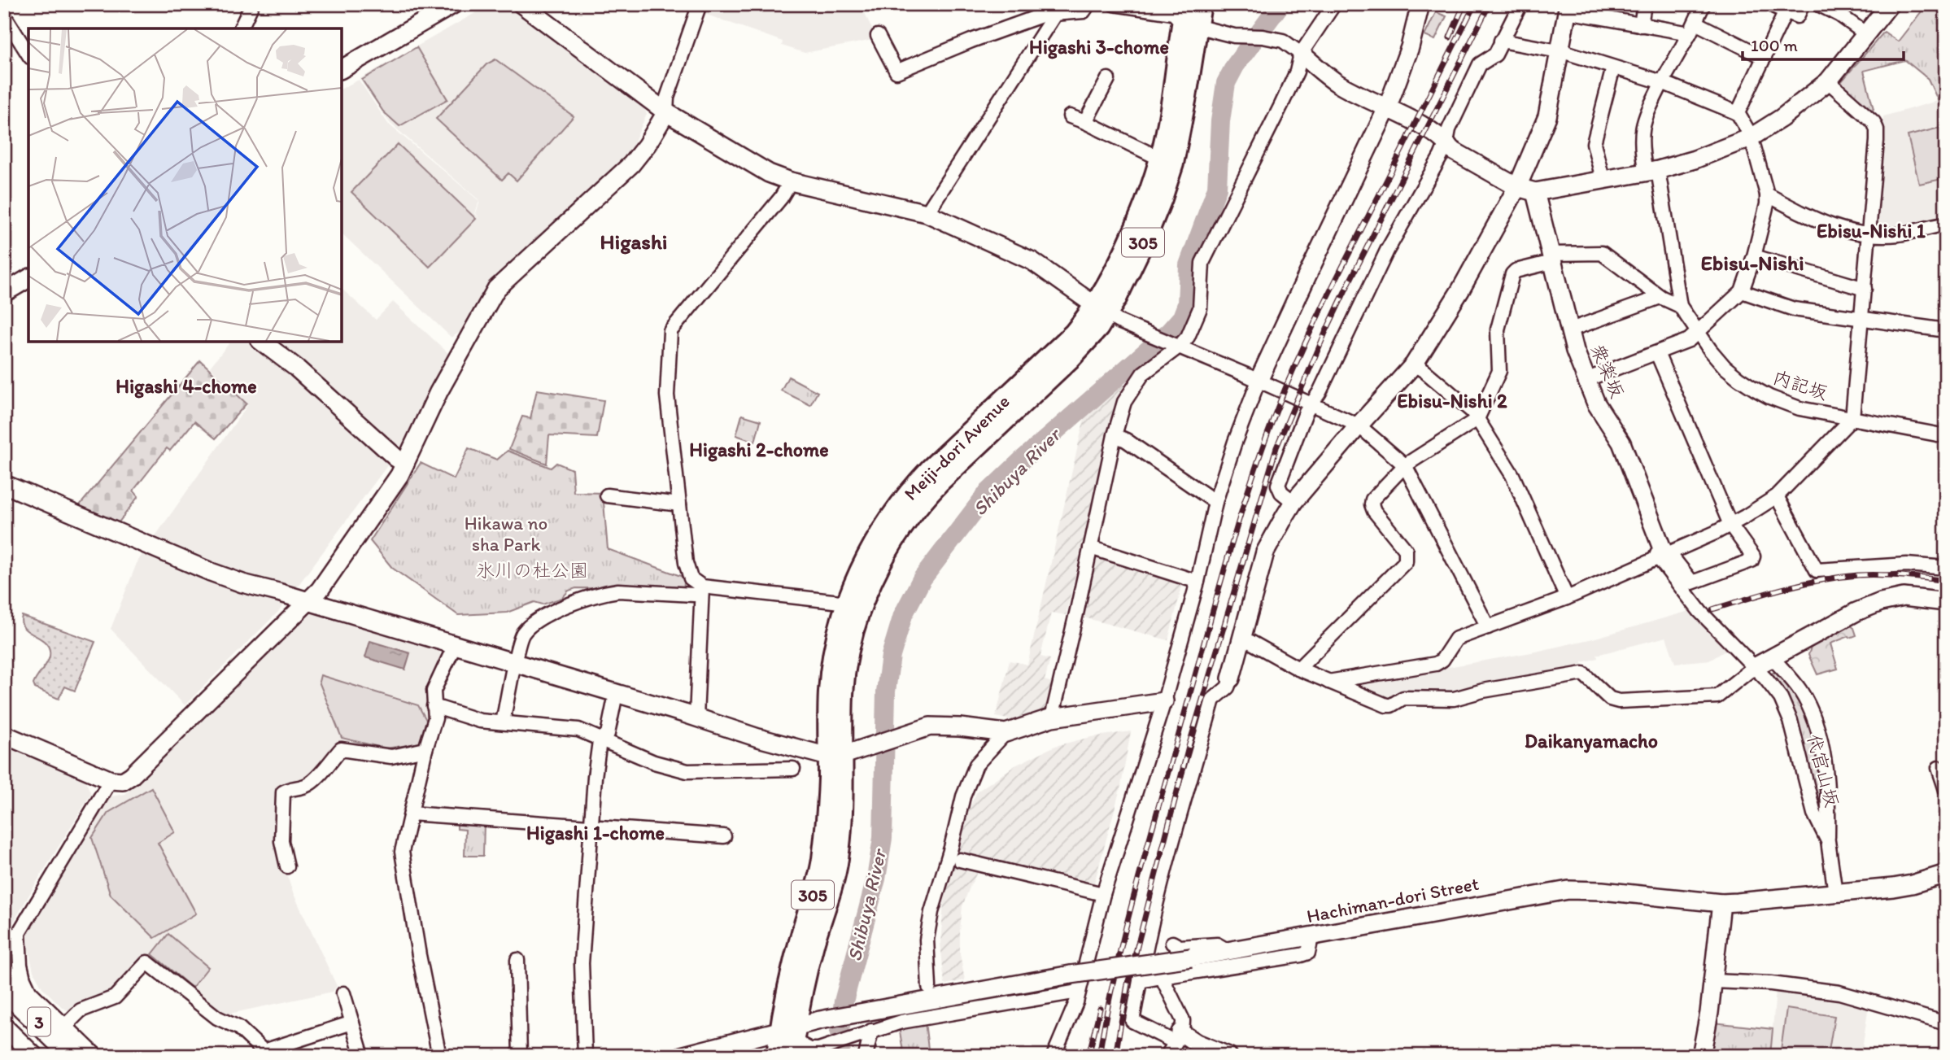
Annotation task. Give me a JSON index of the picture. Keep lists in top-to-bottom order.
{
  "streets": {
    "highway": ["3"],
    "main road": ["305", "Meiji-dori Avenue"],
    "street": [
      "衆楽坂",
      "内記坂",
      "代官山坂",
      "Hachiman-dori Street"
    ]
  },
  "crossings": [
    ["衆楽坂", "代官山坂"],
    ["Meiji-dori Avenue", "Hachiman-dori Street"],
    ["代官山坂", "Hachiman-dori Street"]
  ],
  "districts": [
    "Higashi 3-chome",
    "Ebisu-Nishi 1",
    "Higashi",
    "Ebisu-Nishi",
    "Higashi 4-chome",
    "Ebisu-Nishi 2",
    "Higashi 2-chome",
    "Daikanyamacho",
    "Higashi 1-chome"
  ],
  "water": ["Shibuya River"],
  "parks": ["Hikawa no sha Park", "氷川の杜公園"],
  "scale_bar": "100 m"
}
